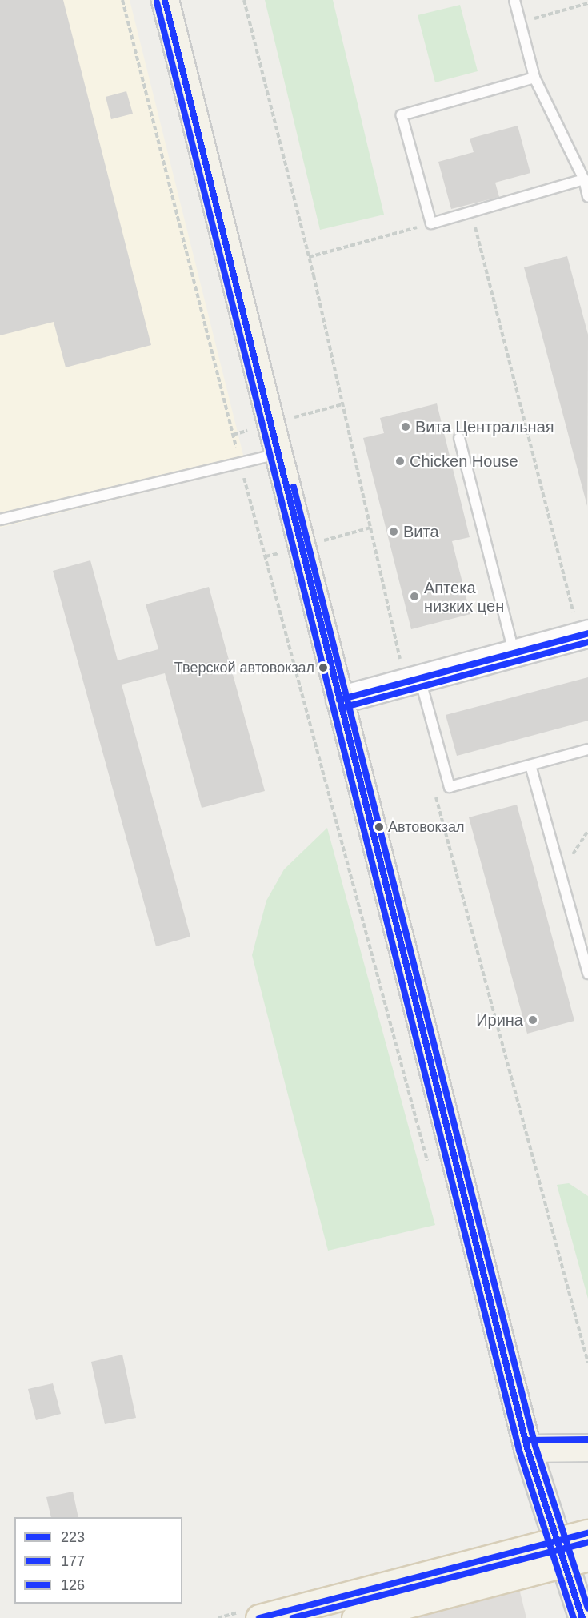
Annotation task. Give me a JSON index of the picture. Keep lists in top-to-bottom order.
{
  "places": [
    "Вита Центральная",
    "Chicken House",
    "Вита",
    "Аптека низких цен",
    "Тверской автовокзал",
    "Автовокзал",
    "Ирина"
  ],
  "lines": ["transit line 223", "transit line 177", "transit line 126"],
  "legend": ["223", "177", "126"]
}
